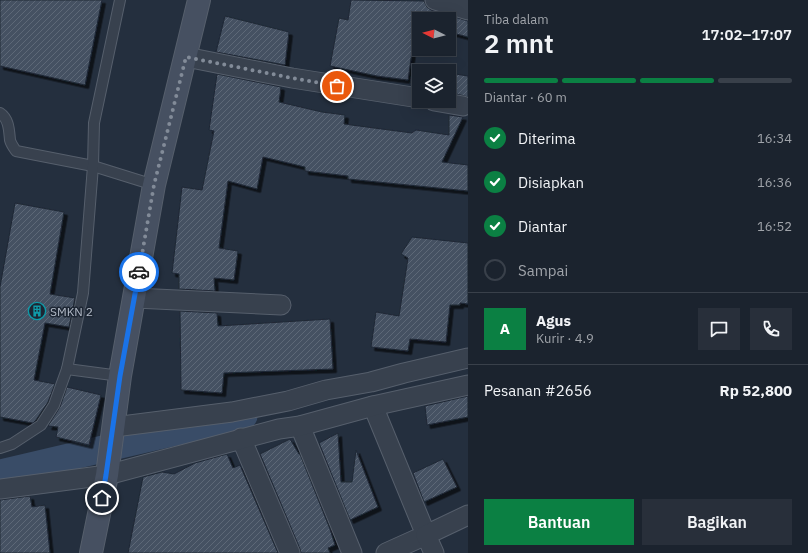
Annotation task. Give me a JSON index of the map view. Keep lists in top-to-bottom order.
{
  "places": {
    "building": ["SMKN 2"]
  },
  "north": "left",
  "page": {
    "heading": ["2 mnt", "Tiba dalam", "17:02–17:07"],
    "panel": [
      "Agus",
      "Kurir · 4.9",
      "Pesanan #2656",
      "Rp 52,800"
    ],
    "bar": "Diantar · 60 m",
    "list": [
      ["Diterima", "16:34"],
      ["Disiapkan", "16:36"],
      ["Diantar", "16:52"],
      "Sampai"
    ],
    "round": "A",
    "buttons": ["Bantuan", "Bagikan"]
  }
}
